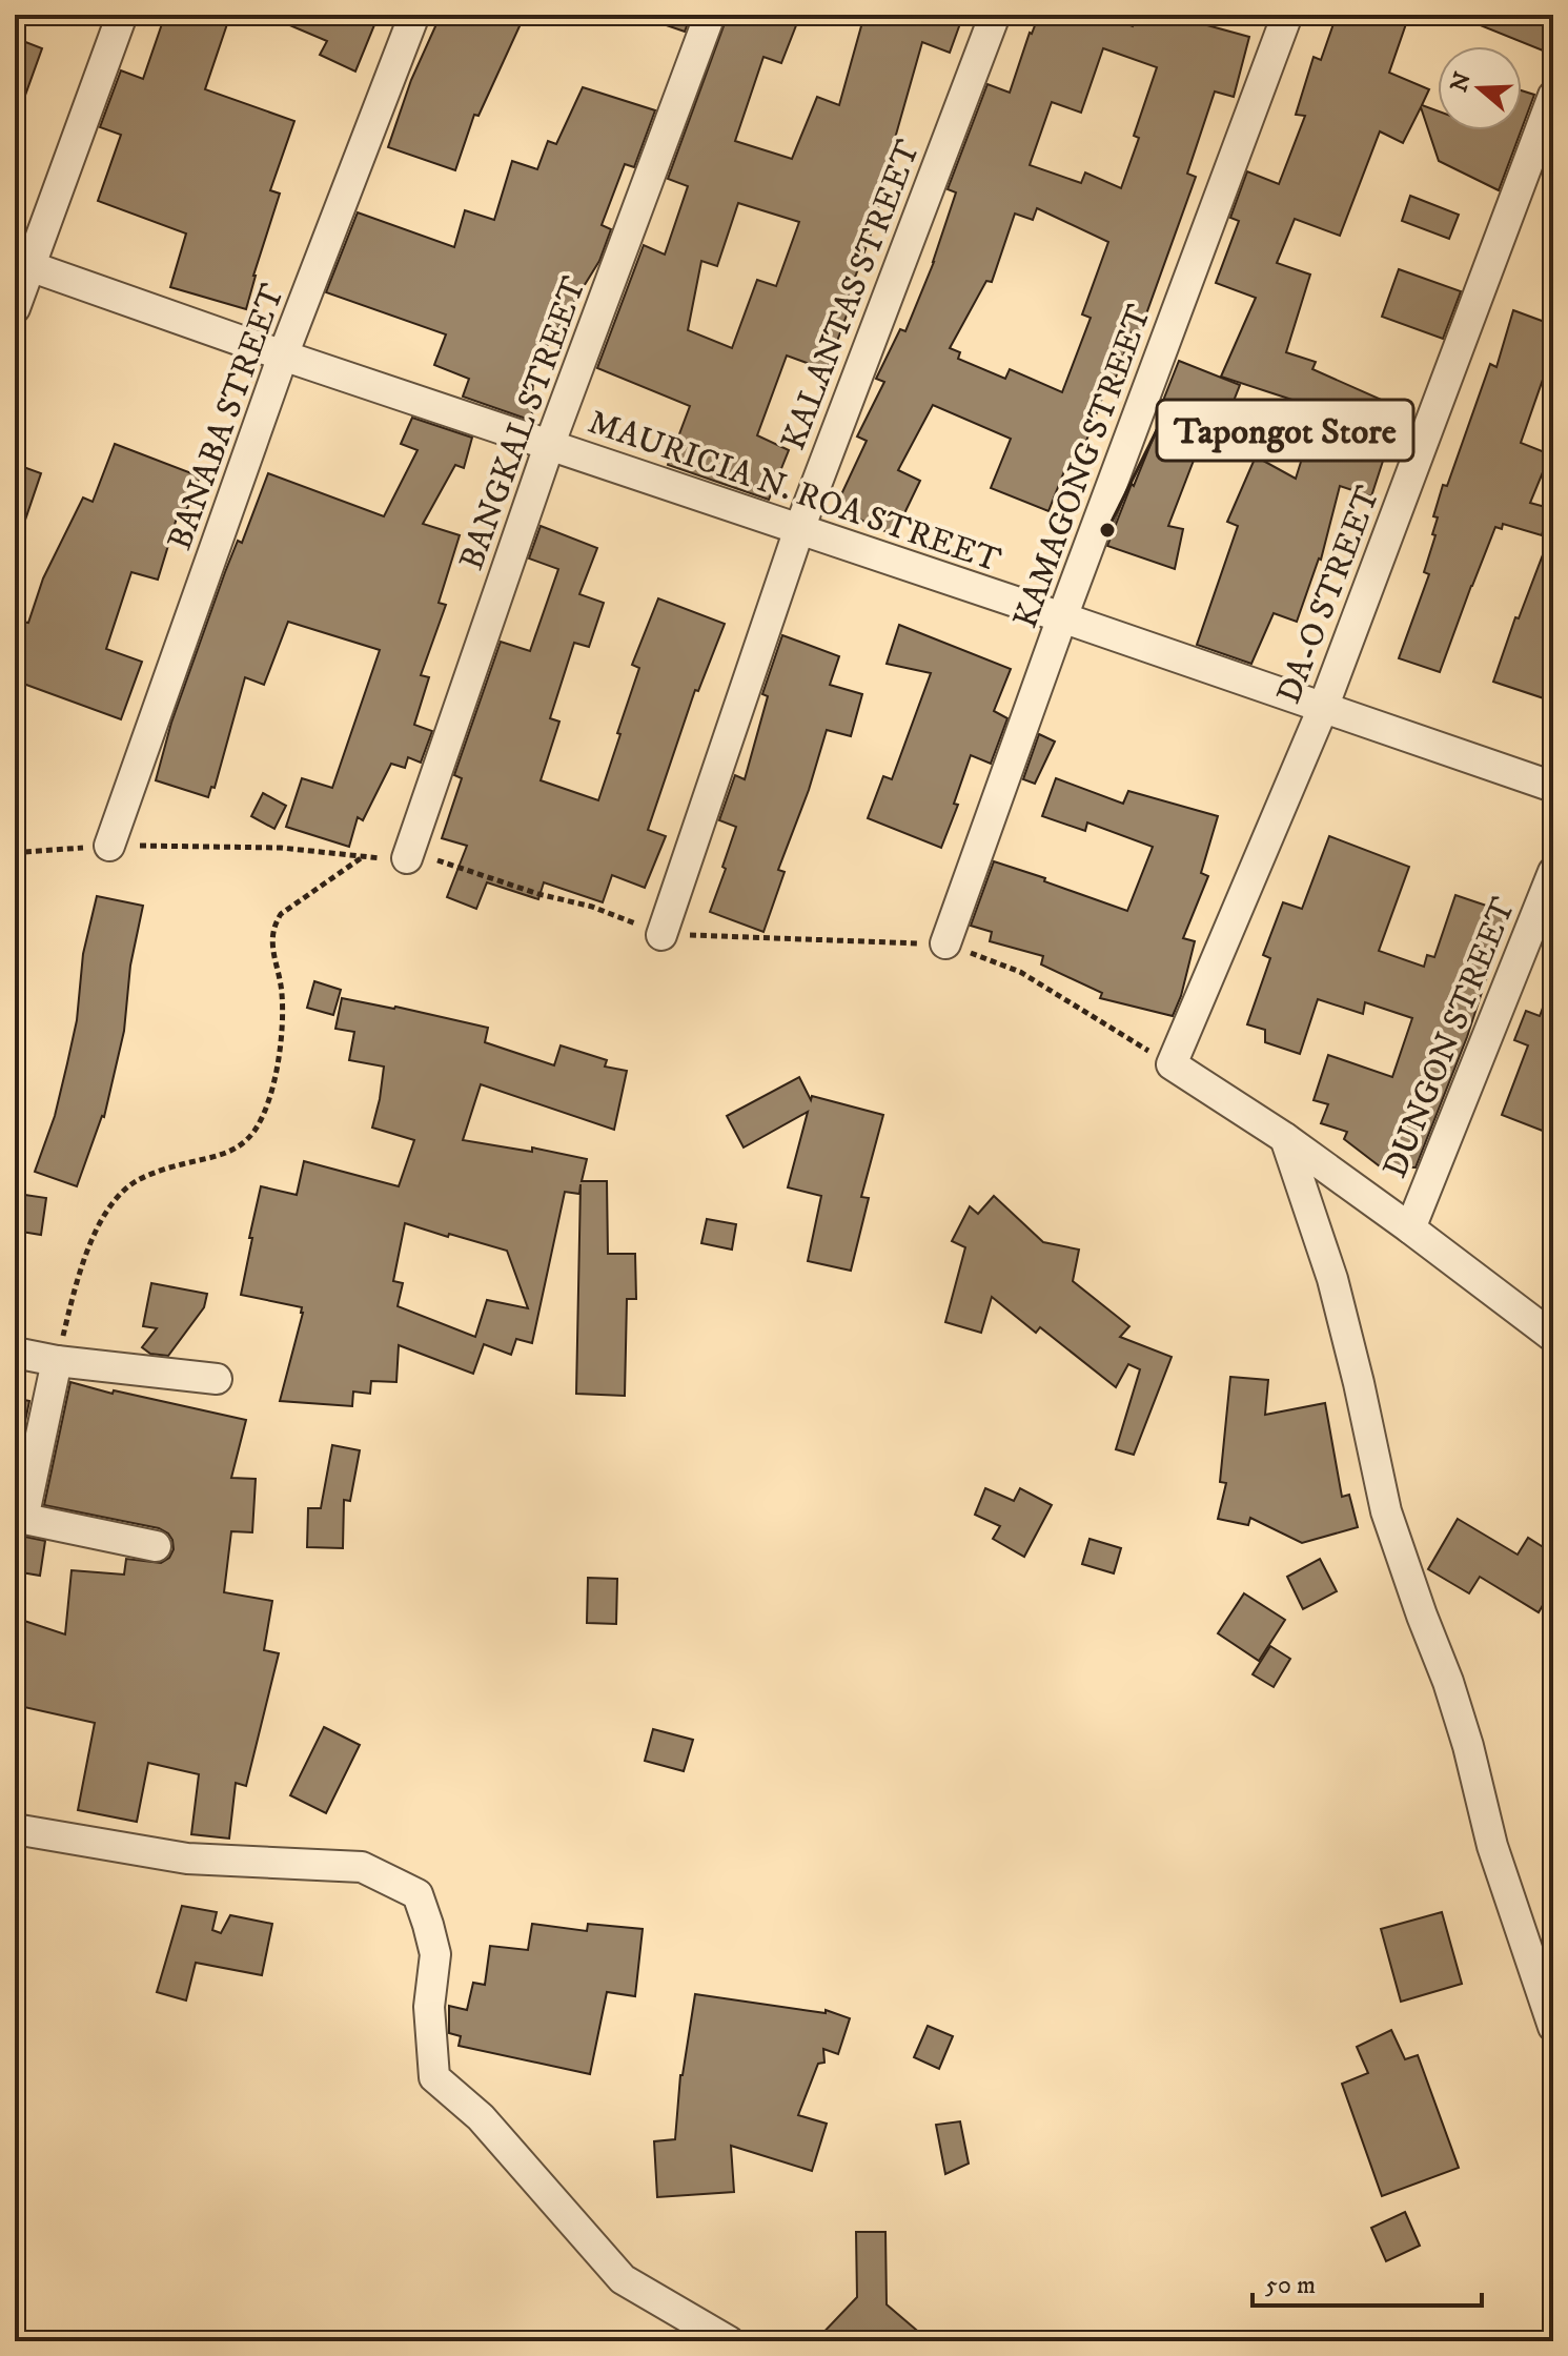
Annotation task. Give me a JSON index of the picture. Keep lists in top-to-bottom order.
{
  "streets": {
    "street": [
      "KALANTAS STREET",
      "BANABA STREET",
      "BANGKAL STREET",
      "KAMAGONG STREET",
      "MAURICIA N. ROA STREET",
      "DA-O STREET",
      "DUNGON STREET"
    ]
  },
  "crossings": [
    ["KALANTAS STREET", "MAURICIA N. ROA STREET"],
    ["BANABA STREET", "MAURICIA N. ROA STREET"],
    ["BANGKAL STREET", "MAURICIA N. ROA STREET"],
    ["KAMAGONG STREET", "MAURICIA N. ROA STREET"],
    ["MAURICIA N. ROA STREET", "DA-O STREET"]
  ],
  "places": ["Tapongot Store"],
  "scale_bar": "50 m",
  "north": "left"
}
